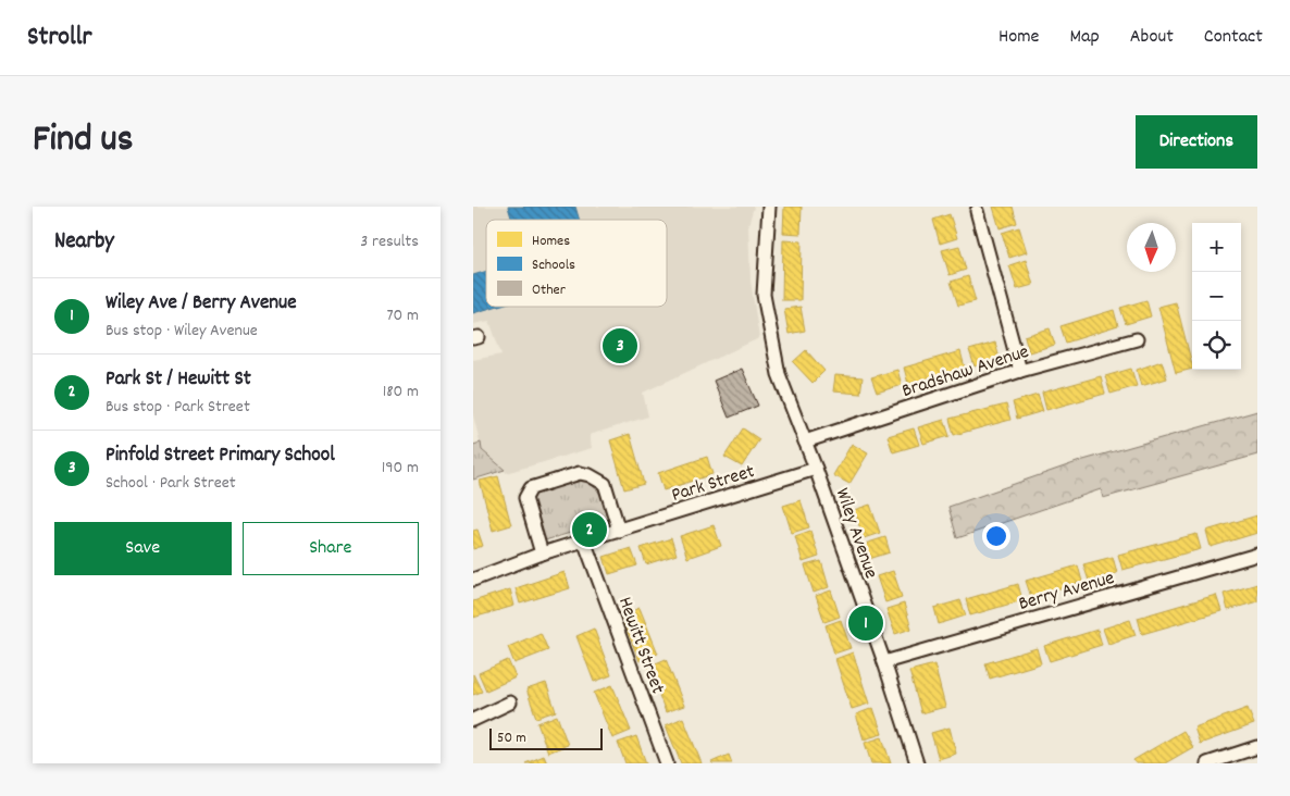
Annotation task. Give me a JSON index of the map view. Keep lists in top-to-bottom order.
{
  "streets": {
    "street": [
      "Bradshaw Avenue",
      "Park Street",
      "Wiley Avenue",
      "Berry Avenue",
      "Hewitt Street"
    ]
  },
  "crossings": [
    ["Bradshaw Avenue", "Wiley Avenue"],
    ["Park Street", "Wiley Avenue"],
    ["Park Street", "Hewitt Street"],
    ["Wiley Avenue", "Berry Avenue"]
  ],
  "legend": ["Homes", "Schools", "Other"],
  "scale_bar": "50 m",
  "north": "bottom",
  "page": {
    "header": "Strollr",
    "nav": [
      "Home",
      "Map",
      "About",
      "Contact"
    ],
    "title": "Find us",
    "buttons": [
      "Directions",
      ["Save", "Share"]
    ],
    "heading": ["Nearby", "3 results"],
    "map_buttons": ["+", "−"],
    "list": [
      {
        "mark": "1",
        "name": "Wiley Ave / Berry Avenue",
        "note": "Bus stop · Wiley Avenue",
        "value": "70 m"
      },
      {
        "mark": "2",
        "name": "Park St / Hewitt St",
        "note": "Bus stop · Park Street",
        "value": "180 m"
      },
      {
        "mark": "3",
        "name": "Pinfold Street Primary School",
        "note": "School · Park Street",
        "value": "190 m"
      }
    ],
    "pins": ["3", "2", "1"],
    "scale": "50 m"
  }
}
